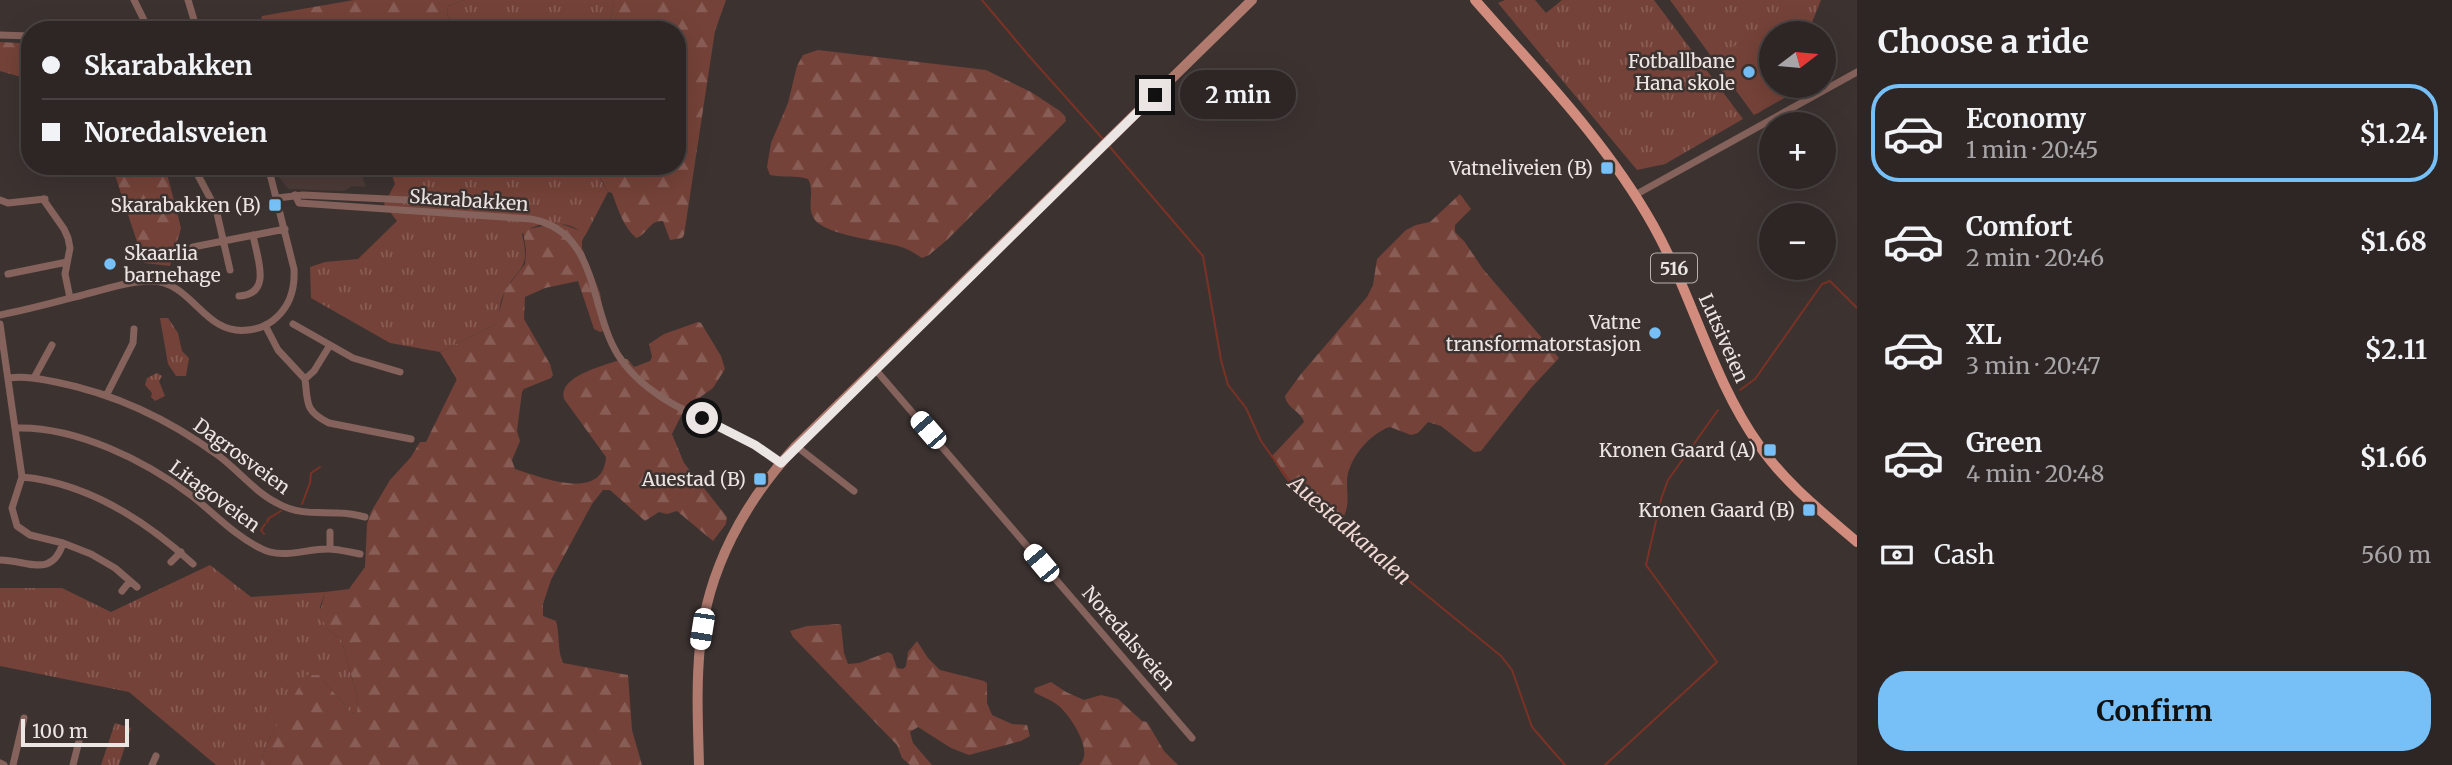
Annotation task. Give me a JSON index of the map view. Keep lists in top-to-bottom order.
{
  "streets": {
    "main road": ["516", "Lutsiveien"],
    "street": [
      "Skarabakken",
      "Dagrosveien",
      "Litagoveien",
      "Noredalsveien"
    ]
  },
  "water": ["Auestadkanalen"],
  "places": {
    "other": ["Fotballbane Hana skole", "Skaarlia barnehage", "Vatne transformatorstasjon"],
    "transit": [
      "Vatneliveien (B)",
      "Skarabakken (B)",
      "Kronen Gaard (A)",
      "Auestad (B)",
      "Kronen Gaard (B)"
    ]
  },
  "scale_bar": "100 m",
  "north": "right",
  "page": {
    "heading": "Choose a ride",
    "map_buttons": ["+", "−"],
    "banner": ["Skarabakken", "Noredalsveien"],
    "bubble": "2 min",
    "list": [
      {
        "name": "Economy",
        "note": "1 min · 20:45",
        "value": "$1.24"
      },
      {
        "name": "Comfort",
        "note": "2 min · 20:46",
        "value": "$1.68"
      },
      {
        "name": "XL",
        "note": "3 min · 20:47",
        "value": "$2.11"
      },
      {
        "name": "Green",
        "note": "4 min · 20:48",
        "value": "$1.66"
      }
    ],
    "pay": ["Cash", "560 m"],
    "buttons": "Confirm",
    "scale": "100 m"
  }
}
